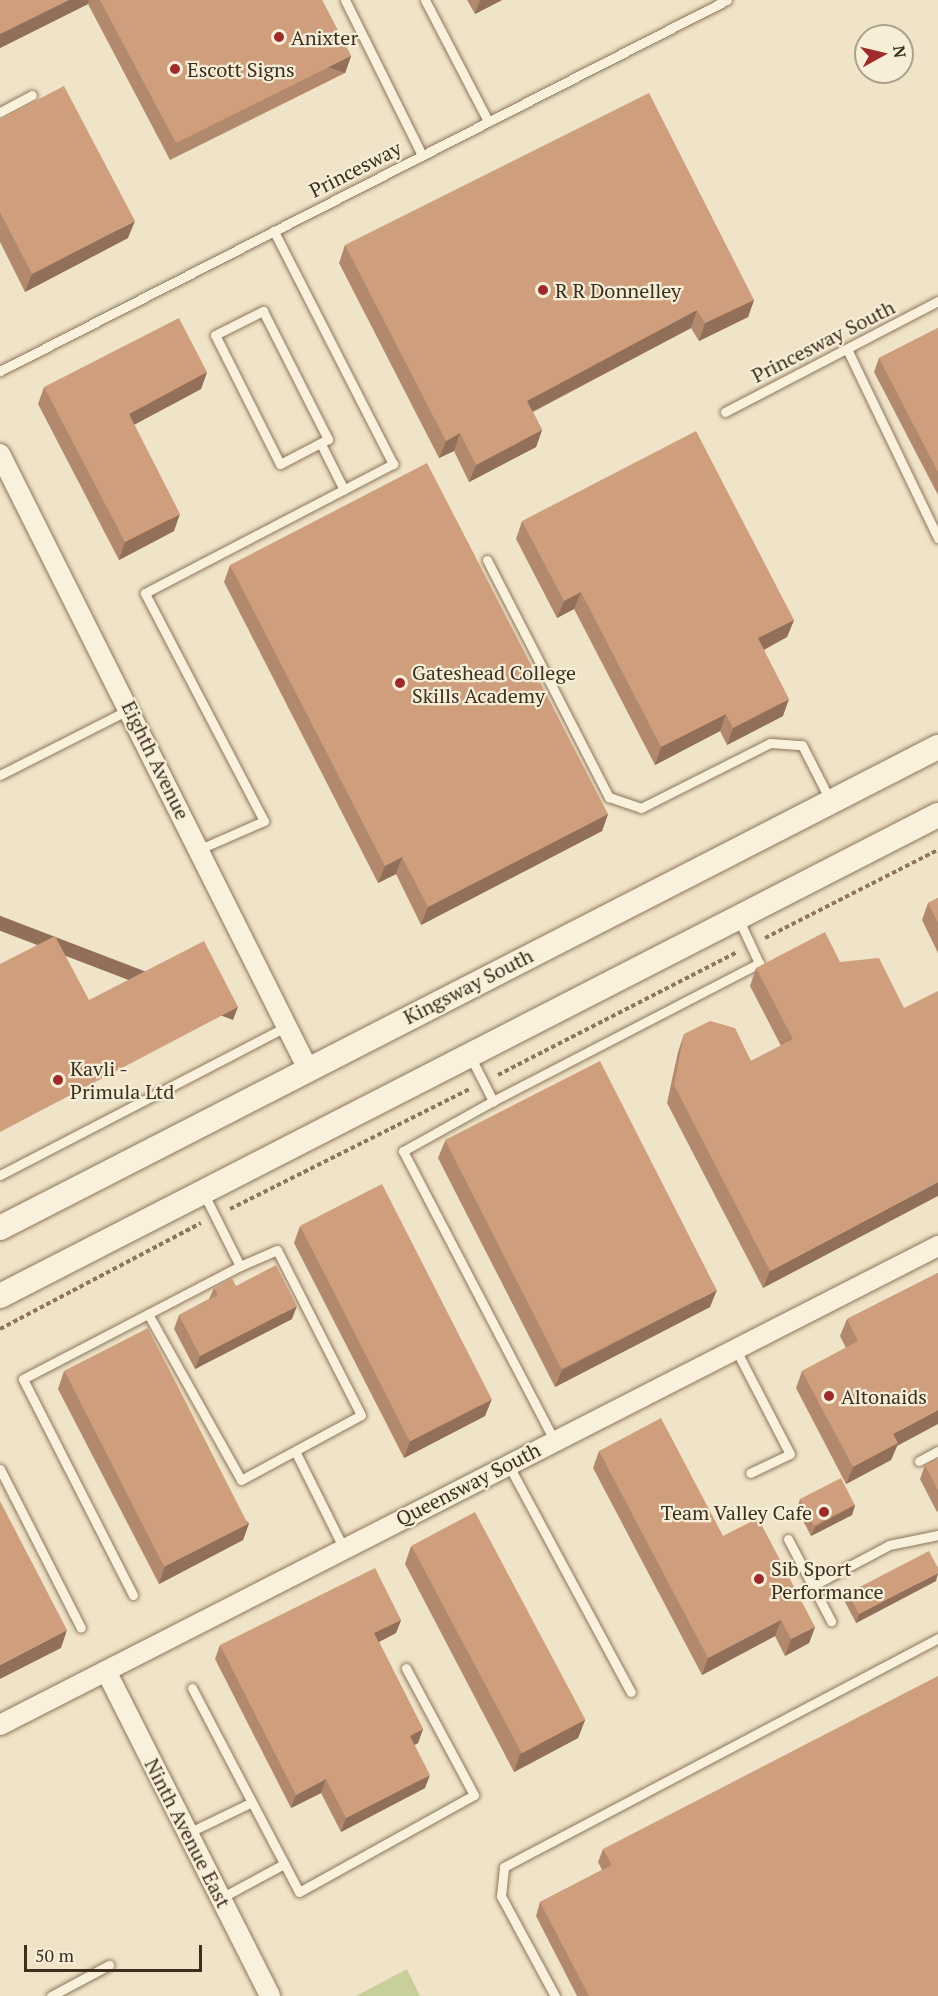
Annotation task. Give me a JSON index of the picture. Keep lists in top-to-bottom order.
{
  "streets": {
    "street": [
      "Eighth Avenue",
      "Kingsway South",
      "Queensway South",
      "Ninth Avenue East"
    ],
    "lane": ["Princesway", "Princesway South"]
  },
  "crossings": [
    ["Eighth Avenue", "Kingsway South"],
    ["Queensway South", "Ninth Avenue East"]
  ],
  "places": [
    "Anixter",
    "Escott Signs",
    "R R Donnelley",
    "Gateshead College Skills Academy",
    "Kavli - Primula Ltd",
    "Altonaids",
    "Team Valley Cafe",
    "Sib Sport Performance"
  ],
  "scale_bar": "50 m",
  "north": "right"
}
